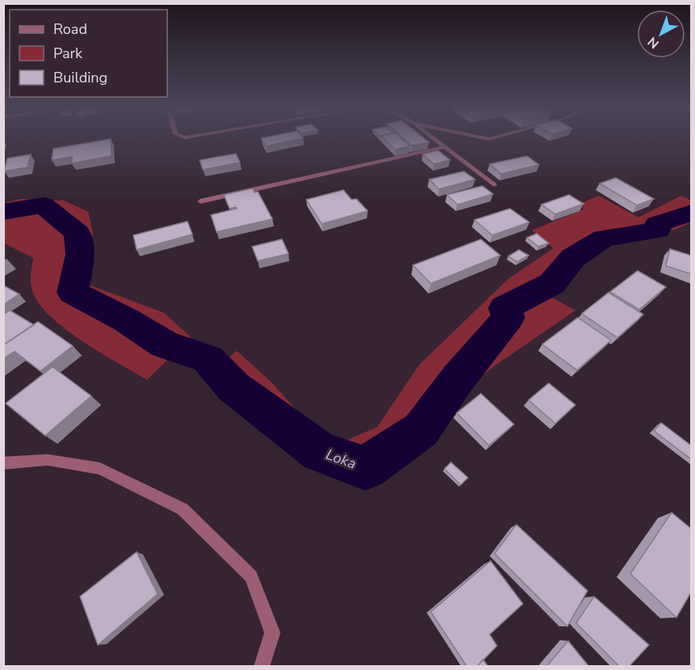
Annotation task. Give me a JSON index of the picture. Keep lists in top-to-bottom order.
{
  "water": ["Loka"],
  "legend": ["Road", "Park", "Building"],
  "north": "bottom left"
}
